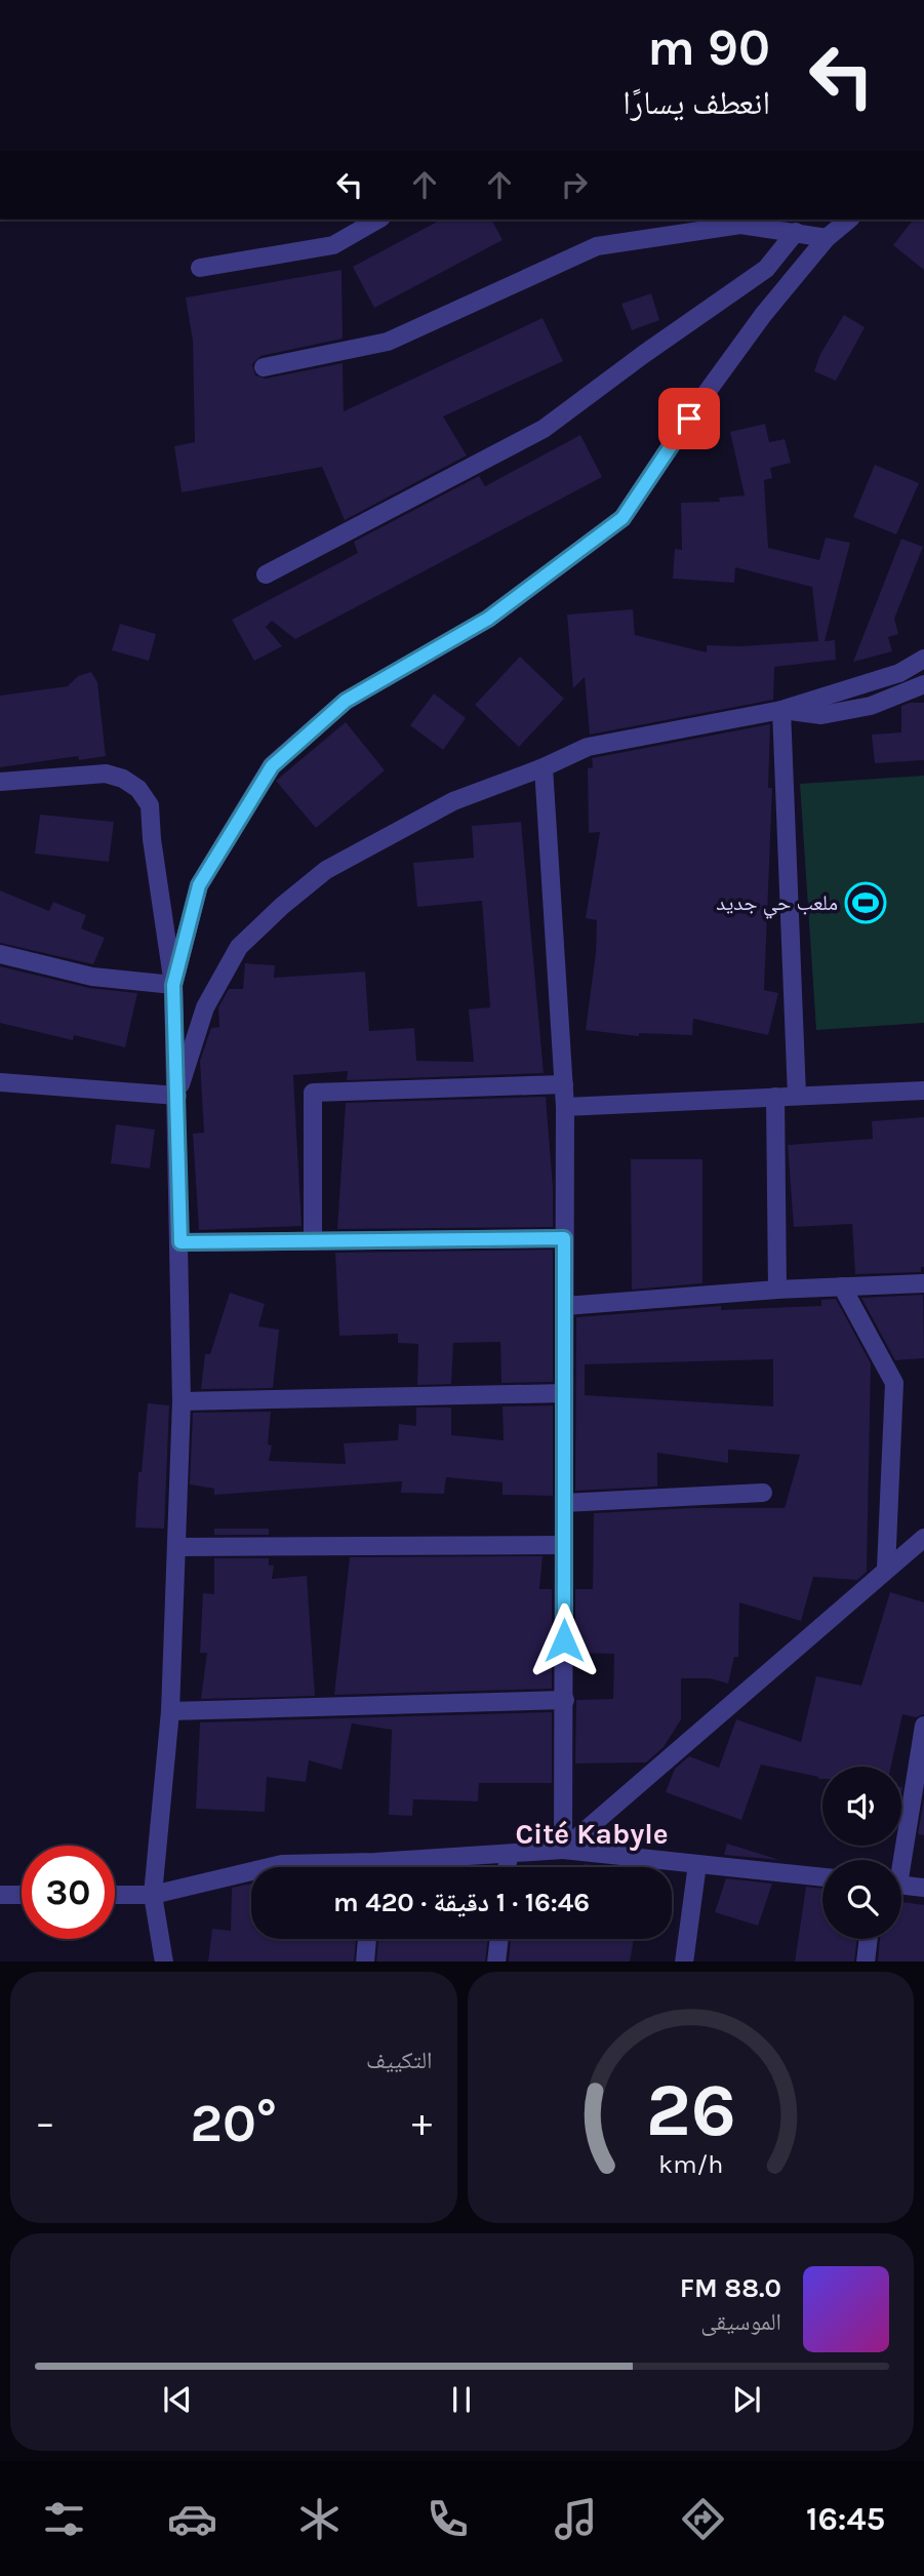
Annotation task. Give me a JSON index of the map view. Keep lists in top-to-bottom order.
{
  "districts": ["Cité Kabyle"],
  "places": {
    "sports": ["ملعب حي جديد"]
  },
  "page": {
    "turn": ["90 m", "انعطف يسارًا"],
    "limit": "30",
    "trip": "16:46 · 1 دقيقة · 420 m",
    "tile": "التكييف",
    "heat": ["−", "20°", "+"],
    "song": ["88.0 FM", "الموسيقى"],
    "tabs": "16:45",
    "gauge": ["26", "km/h"]
  }
}
